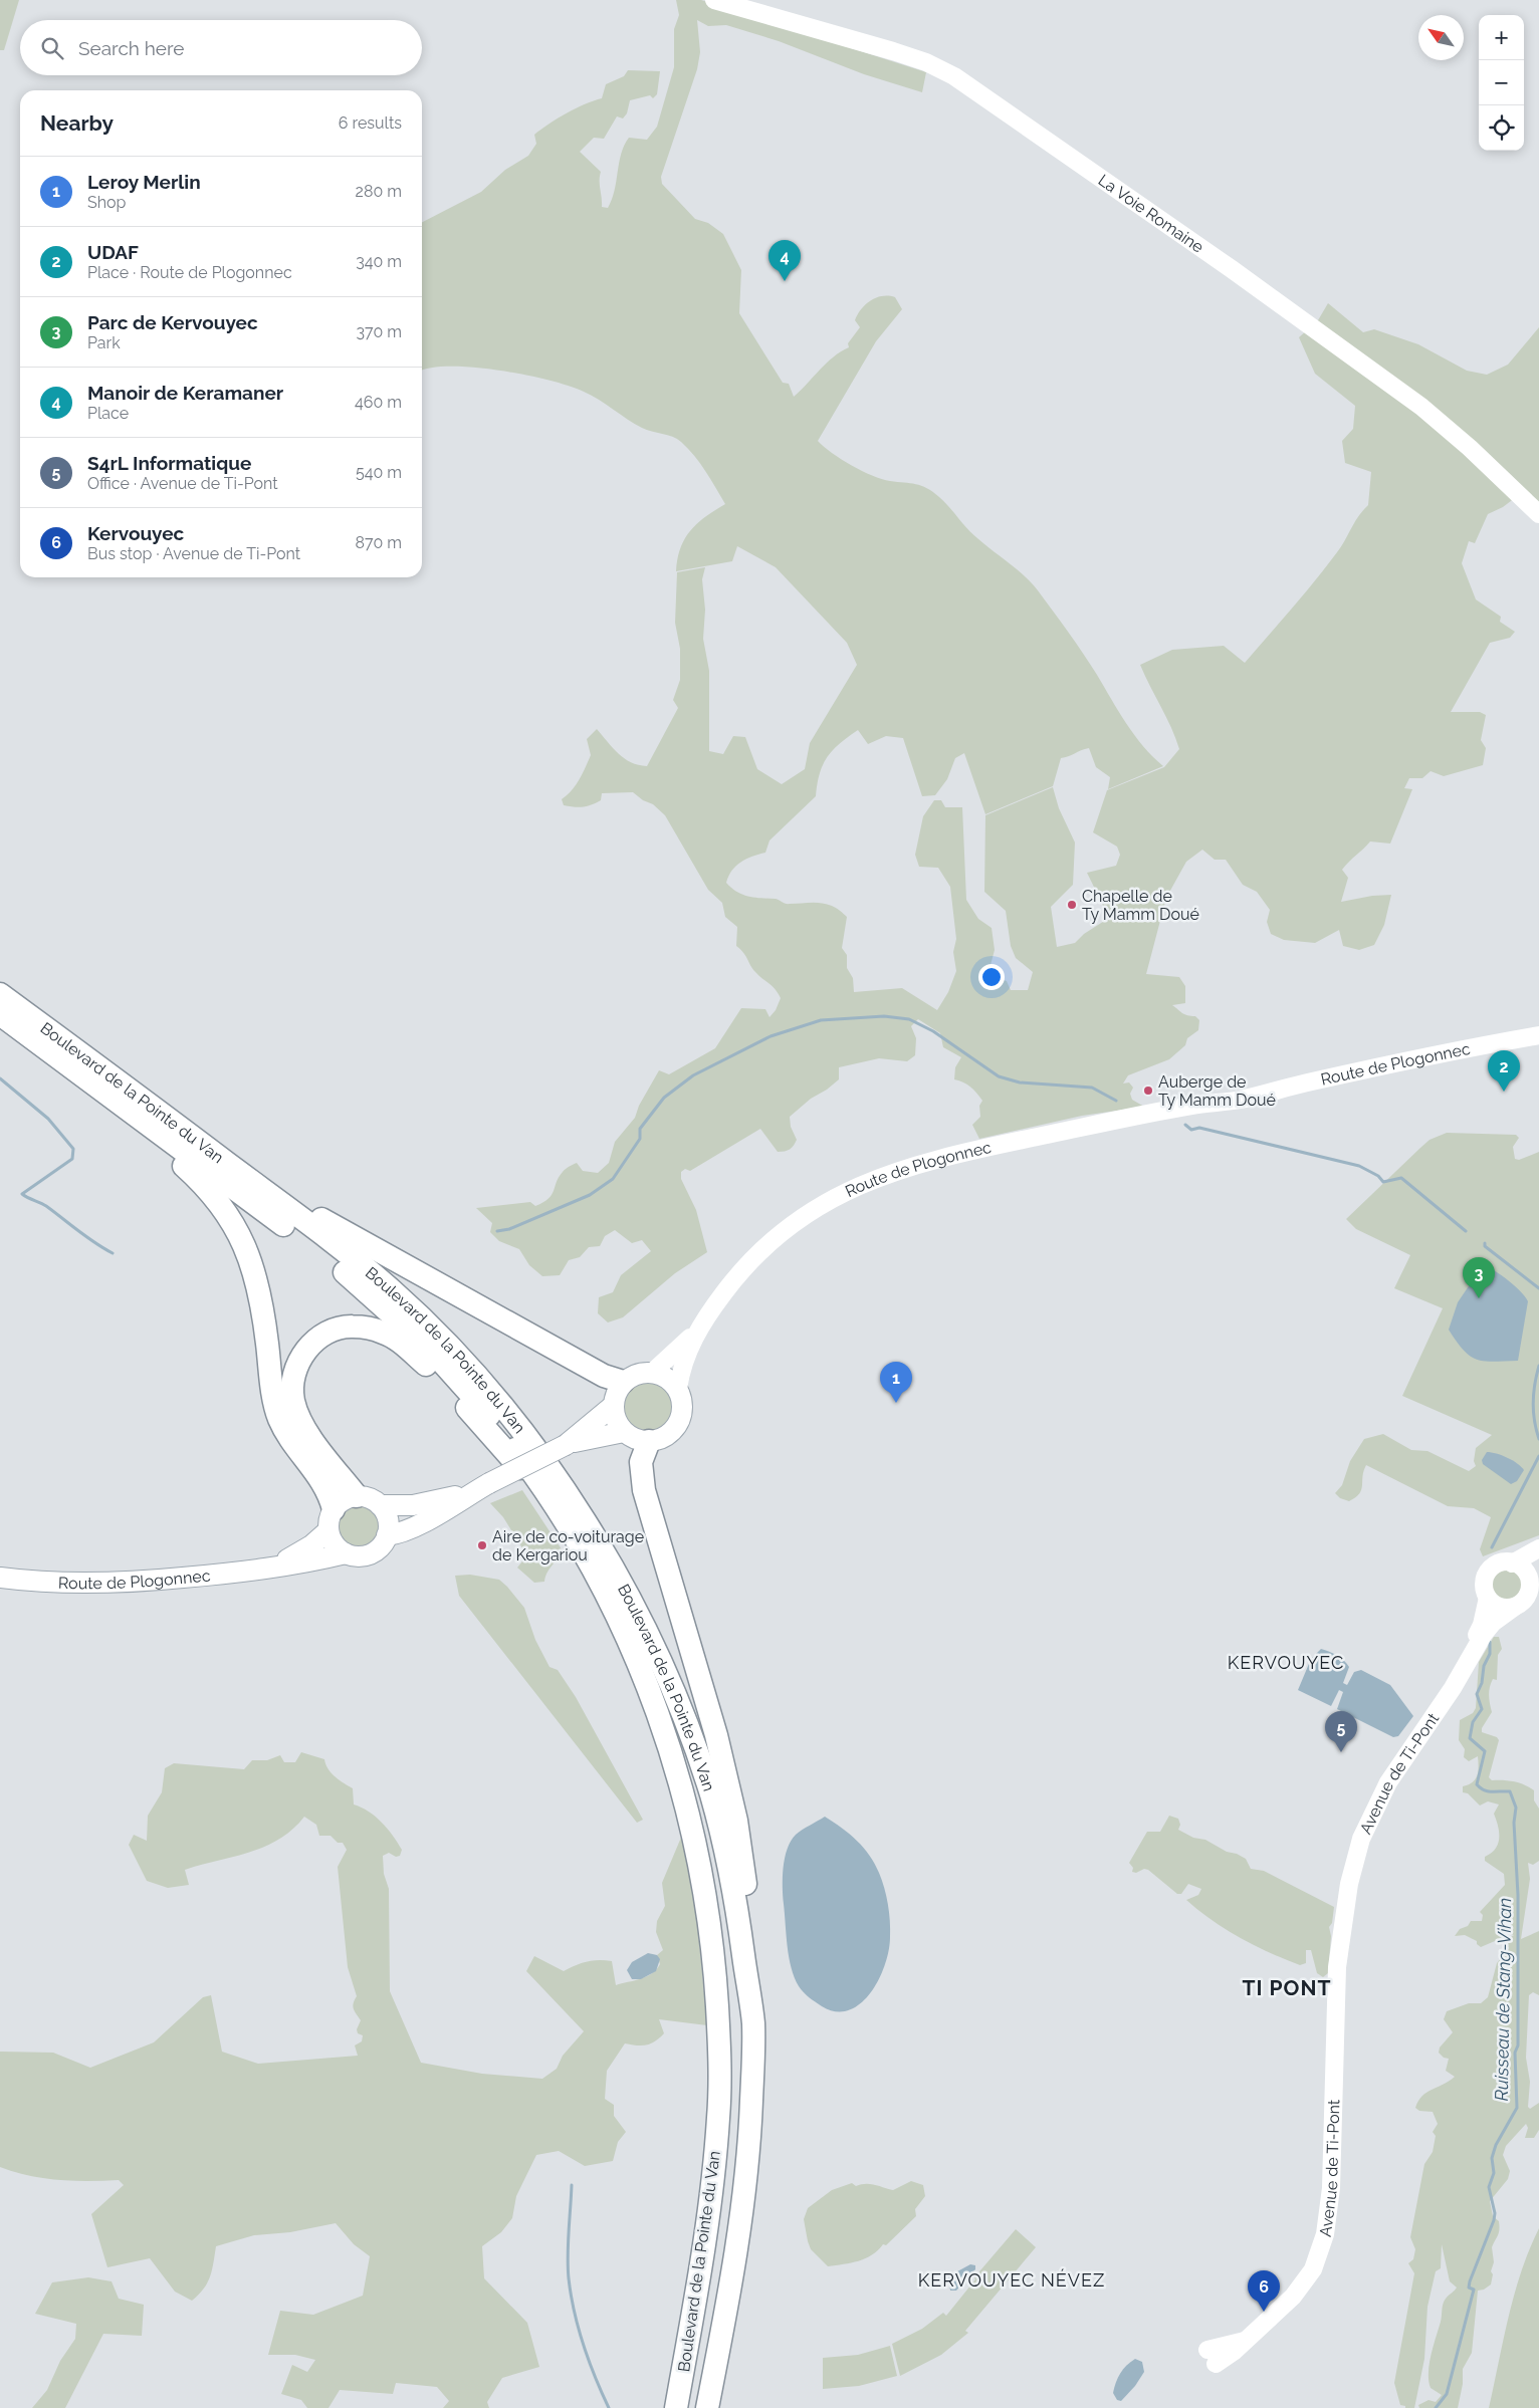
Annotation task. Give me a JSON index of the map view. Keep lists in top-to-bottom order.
{
  "streets": {
    "highway": ["Boulevard de la Pointe du Van"],
    "main road": ["Route de Plogonnec"],
    "street": ["La Voie Romaine", "Avenue de Ti-Pont"]
  },
  "districts": ["KERVOUYEC", "TI PONT", "KERVOUYEC NÉVEZ"],
  "water": ["Ruisseau de Stang-Vihan"],
  "places": ["Chapelle de Ty Mamm Doué", "Auberge de Ty Mamm Doué", "Aire de co-voiturage de Kergariou"],
  "north": "top left",
  "page": {
    "map_buttons": ["+", "−"],
    "search": "Search here",
    "heading": ["Nearby", "6 results"],
    "list": [
      {
        "mark": "1",
        "name": "Leroy Merlin",
        "note": "Shop",
        "value": "280 m"
      },
      {
        "mark": "2",
        "name": "UDAF",
        "note": "Place · Route de Plogonnec",
        "value": "340 m"
      },
      {
        "mark": "3",
        "name": "Parc de Kervouyec",
        "note": "Park",
        "value": "370 m"
      },
      {
        "mark": "4",
        "name": "Manoir de Keramaner",
        "note": "Place",
        "value": "460 m"
      },
      {
        "mark": "5",
        "name": "S4rL Informatique",
        "note": "Office · Avenue de Ti-Pont",
        "value": "540 m"
      },
      {
        "mark": "6",
        "name": "Kervouyec",
        "note": "Bus stop · Avenue de Ti-Pont",
        "value": "870 m"
      }
    ],
    "pins": [
      "4",
      "2",
      "3",
      "1",
      "5",
      "6"
    ]
  }
}
